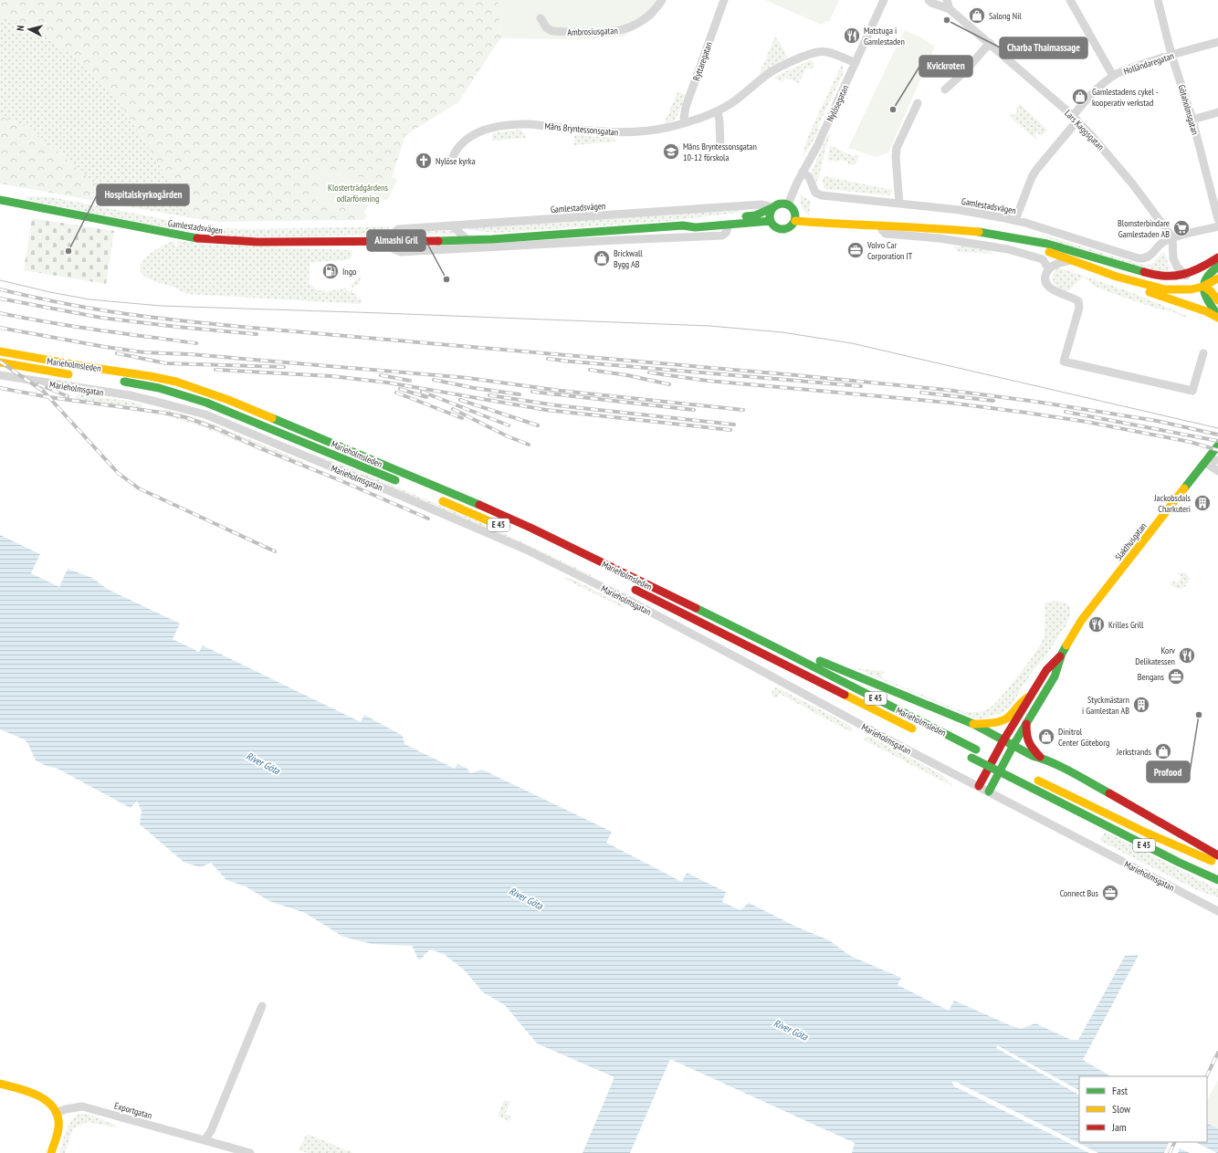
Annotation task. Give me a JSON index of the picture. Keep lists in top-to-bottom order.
{
  "streets": {
    "main road": [
      "Gamlestadsvägen",
      "Marieholmsleden",
      "E 45",
      "Slakthusgatan"
    ],
    "street": [
      "Ambrosiusgatan",
      "Ryttaregatan",
      "Holländaregatan",
      "Nylösegatan",
      "Götaholmsgatan",
      "Måns Bryntessonsgatan",
      "Lars Kaggsgatan",
      "Marieholmsgatan",
      "Exportgatan"
    ]
  },
  "crossings": [
    ["Ryttaregatan", "Måns Bryntessonsgatan"],
    ["Holländaregatan", "Götaholmsgatan"],
    ["Holländaregatan", "Lars Kaggsgatan"],
    ["Holländaregatan", "Gamlestadsvägen"],
    ["Nylösegatan", "Måns Bryntessonsgatan"],
    ["Nylösegatan", "Gamlestadsvägen"],
    ["Lars Kaggsgatan", "Gamlestadsvägen"],
    ["Marieholmsgatan", "Slakthusgatan"]
  ],
  "water": ["River Göta"],
  "parks": ["Klosterträdgårdens odlarförening"],
  "places": {
    "shop": [
      "Salong Nil",
      "Gamlestadens cykel - kooperativ verkstad",
      "Brickwall Bygg AB",
      "Dinitrol Center Göteborg",
      "Jerkstrands"
    ],
    "other": [
      "Charba Thaimassage",
      "Kvickroten",
      "Hospitalskyrkogården",
      "Almashi Gril",
      "Profood"
    ],
    "restaurant": ["Matstuga i Gamlestaden", "Krilles Grill", "Korv Delikatessen"],
    "school or university": ["Måns Bryntessonsgatan 10-12 förskola"],
    "church": ["Nylöse kyrka"],
    "supermarket": ["Blomsterbindare Gamlestaden AB"],
    "office": ["Volvo Car Corporation IT", "Bengans", "Connect Bus"],
    "fuel station": ["Ingo"],
    "building": ["Jackobsdals Charkuteri", "Styckmästarn i Gamlestan AB"]
  },
  "legend": ["Fast", "Slow", "Jam"],
  "north": "left"
}
